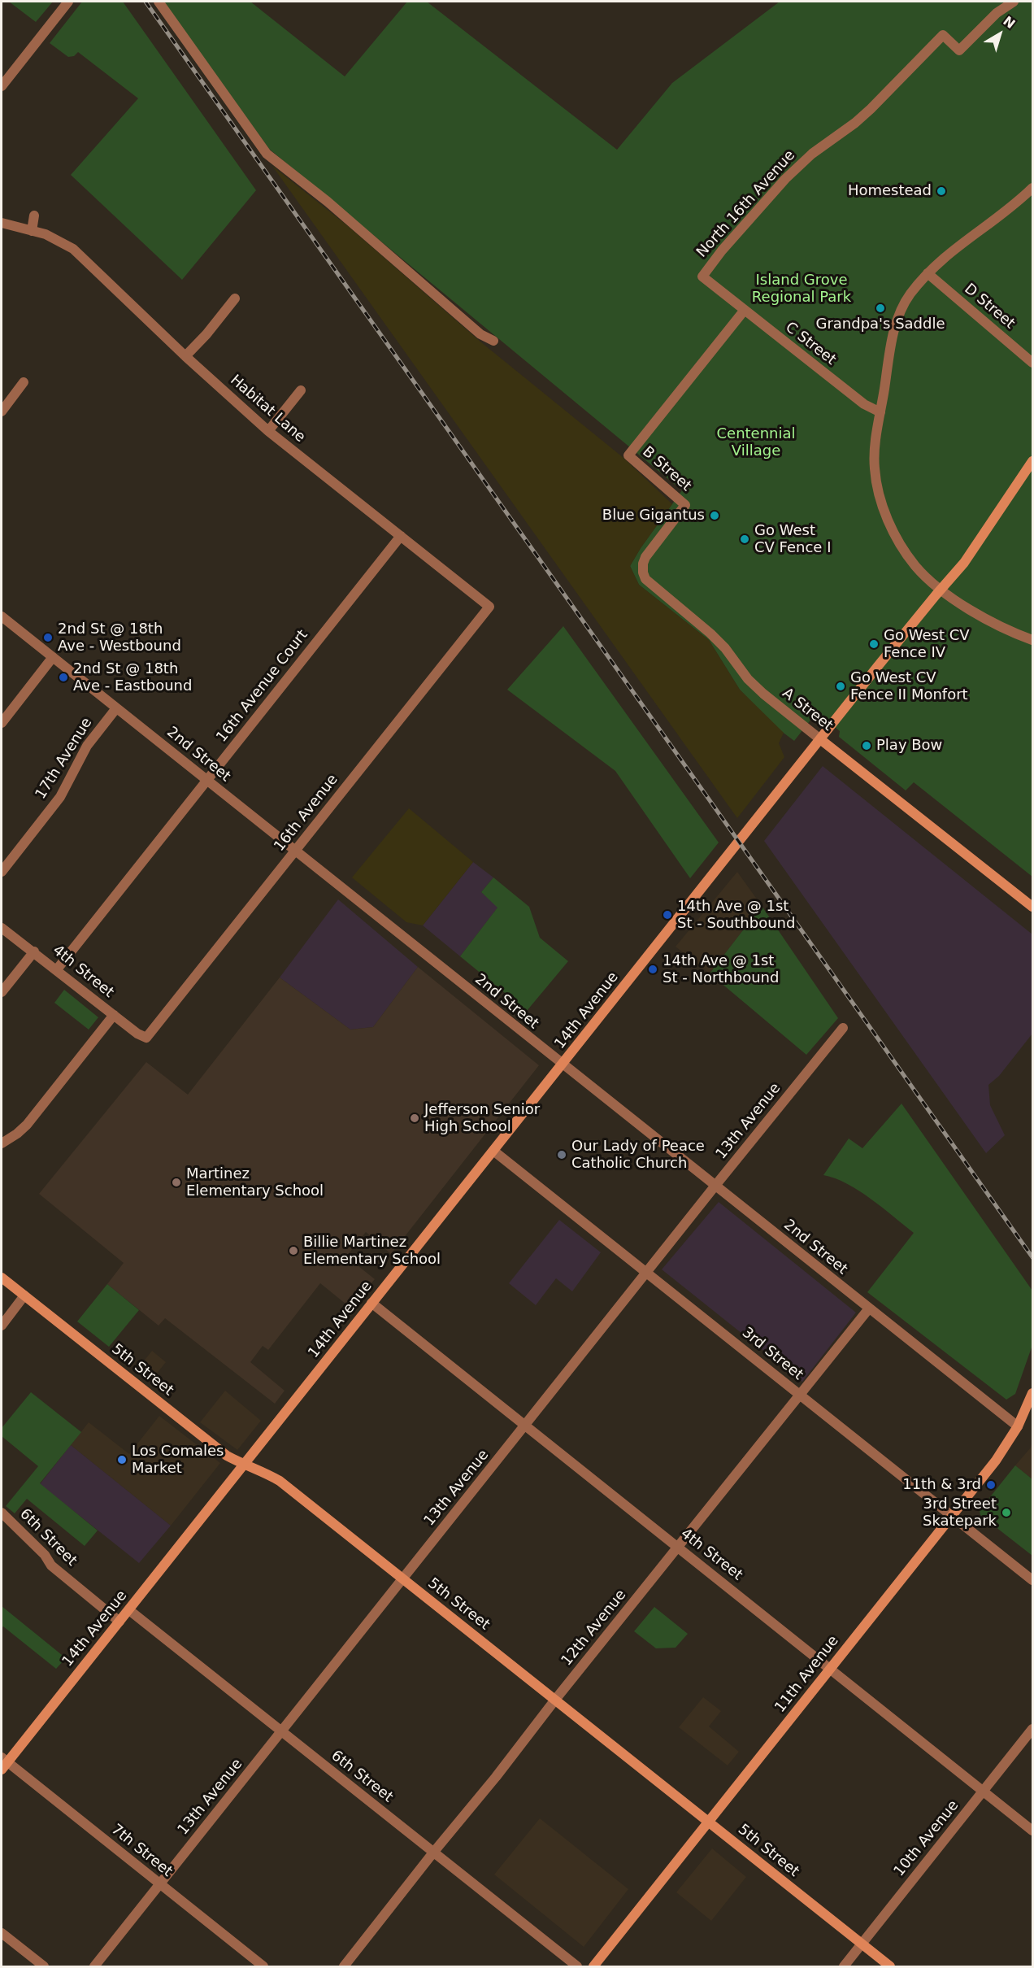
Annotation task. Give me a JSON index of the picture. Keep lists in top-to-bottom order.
{
  "streets": {
    "street": [
      "North 16th Avenue",
      "D Street",
      "C Street",
      "Habitat Lane",
      "B Street",
      "16th Avenue Court",
      "A Street",
      "2nd Street",
      "17th Avenue",
      "16th Avenue",
      "4th Street",
      "14th Avenue",
      "13th Avenue",
      "3rd Street",
      "5th Street",
      "6th Street",
      "12th Avenue",
      "11th Avenue",
      "10th Avenue",
      "7th Street"
    ]
  },
  "crossings": [
    ["North 16th Avenue", "C Street"],
    ["C Street", "B Street"],
    ["Habitat Lane", "16th Avenue Court"],
    ["Habitat Lane", "16th Avenue"],
    ["B Street", "A Street"],
    ["16th Avenue Court", "2nd Street"],
    ["16th Avenue Court", "4th Street"],
    ["A Street", "14th Avenue"],
    ["2nd Street", "17th Avenue"],
    ["2nd Street", "16th Avenue"],
    ["2nd Street", "14th Avenue"],
    ["2nd Street", "13th Avenue"],
    ["2nd Street", "12th Avenue"],
    ["2nd Street", "11th Avenue"],
    ["16th Avenue", "4th Street"],
    ["4th Street", "14th Avenue"],
    ["4th Street", "13th Avenue"],
    ["4th Street", "12th Avenue"],
    ["4th Street", "11th Avenue"],
    ["4th Street", "10th Avenue"],
    ["14th Avenue", "3rd Street"],
    ["14th Avenue", "5th Street"],
    ["14th Avenue", "6th Street"],
    ["14th Avenue", "7th Street"],
    ["13th Avenue", "3rd Street"],
    ["13th Avenue", "5th Street"],
    ["13th Avenue", "6th Street"],
    ["13th Avenue", "7th Street"],
    ["3rd Street", "12th Avenue"],
    ["3rd Street", "11th Avenue"],
    ["5th Street", "12th Avenue"],
    ["5th Street", "11th Avenue"],
    ["5th Street", "10th Avenue"],
    ["6th Street", "12th Avenue"]
  ],
  "parks": ["Island Grove Regional Park", "Centennial Village"],
  "places": [
    "Homestead",
    "Grandpa's Saddle",
    "Blue Gigantus",
    "Go West CV Fence I",
    "2nd St @ 18th Ave - Westbound",
    "Go West CV Fence IV",
    "2nd St @ 18th Ave - Eastbound",
    "Go West CV Fence II Monfort",
    "Play Bow",
    "14th Ave @ 1st St - Southbound",
    "14th Ave @ 1st St - Northbound",
    "Jefferson Senior High School",
    "Our Lady of Peace Catholic Church",
    "Martinez Elementary School",
    "Billie Martinez Elementary School",
    "Los Comales Market",
    "11th & 3rd",
    "3rd Street Skatepark"
  ],
  "north": "top right"
}
